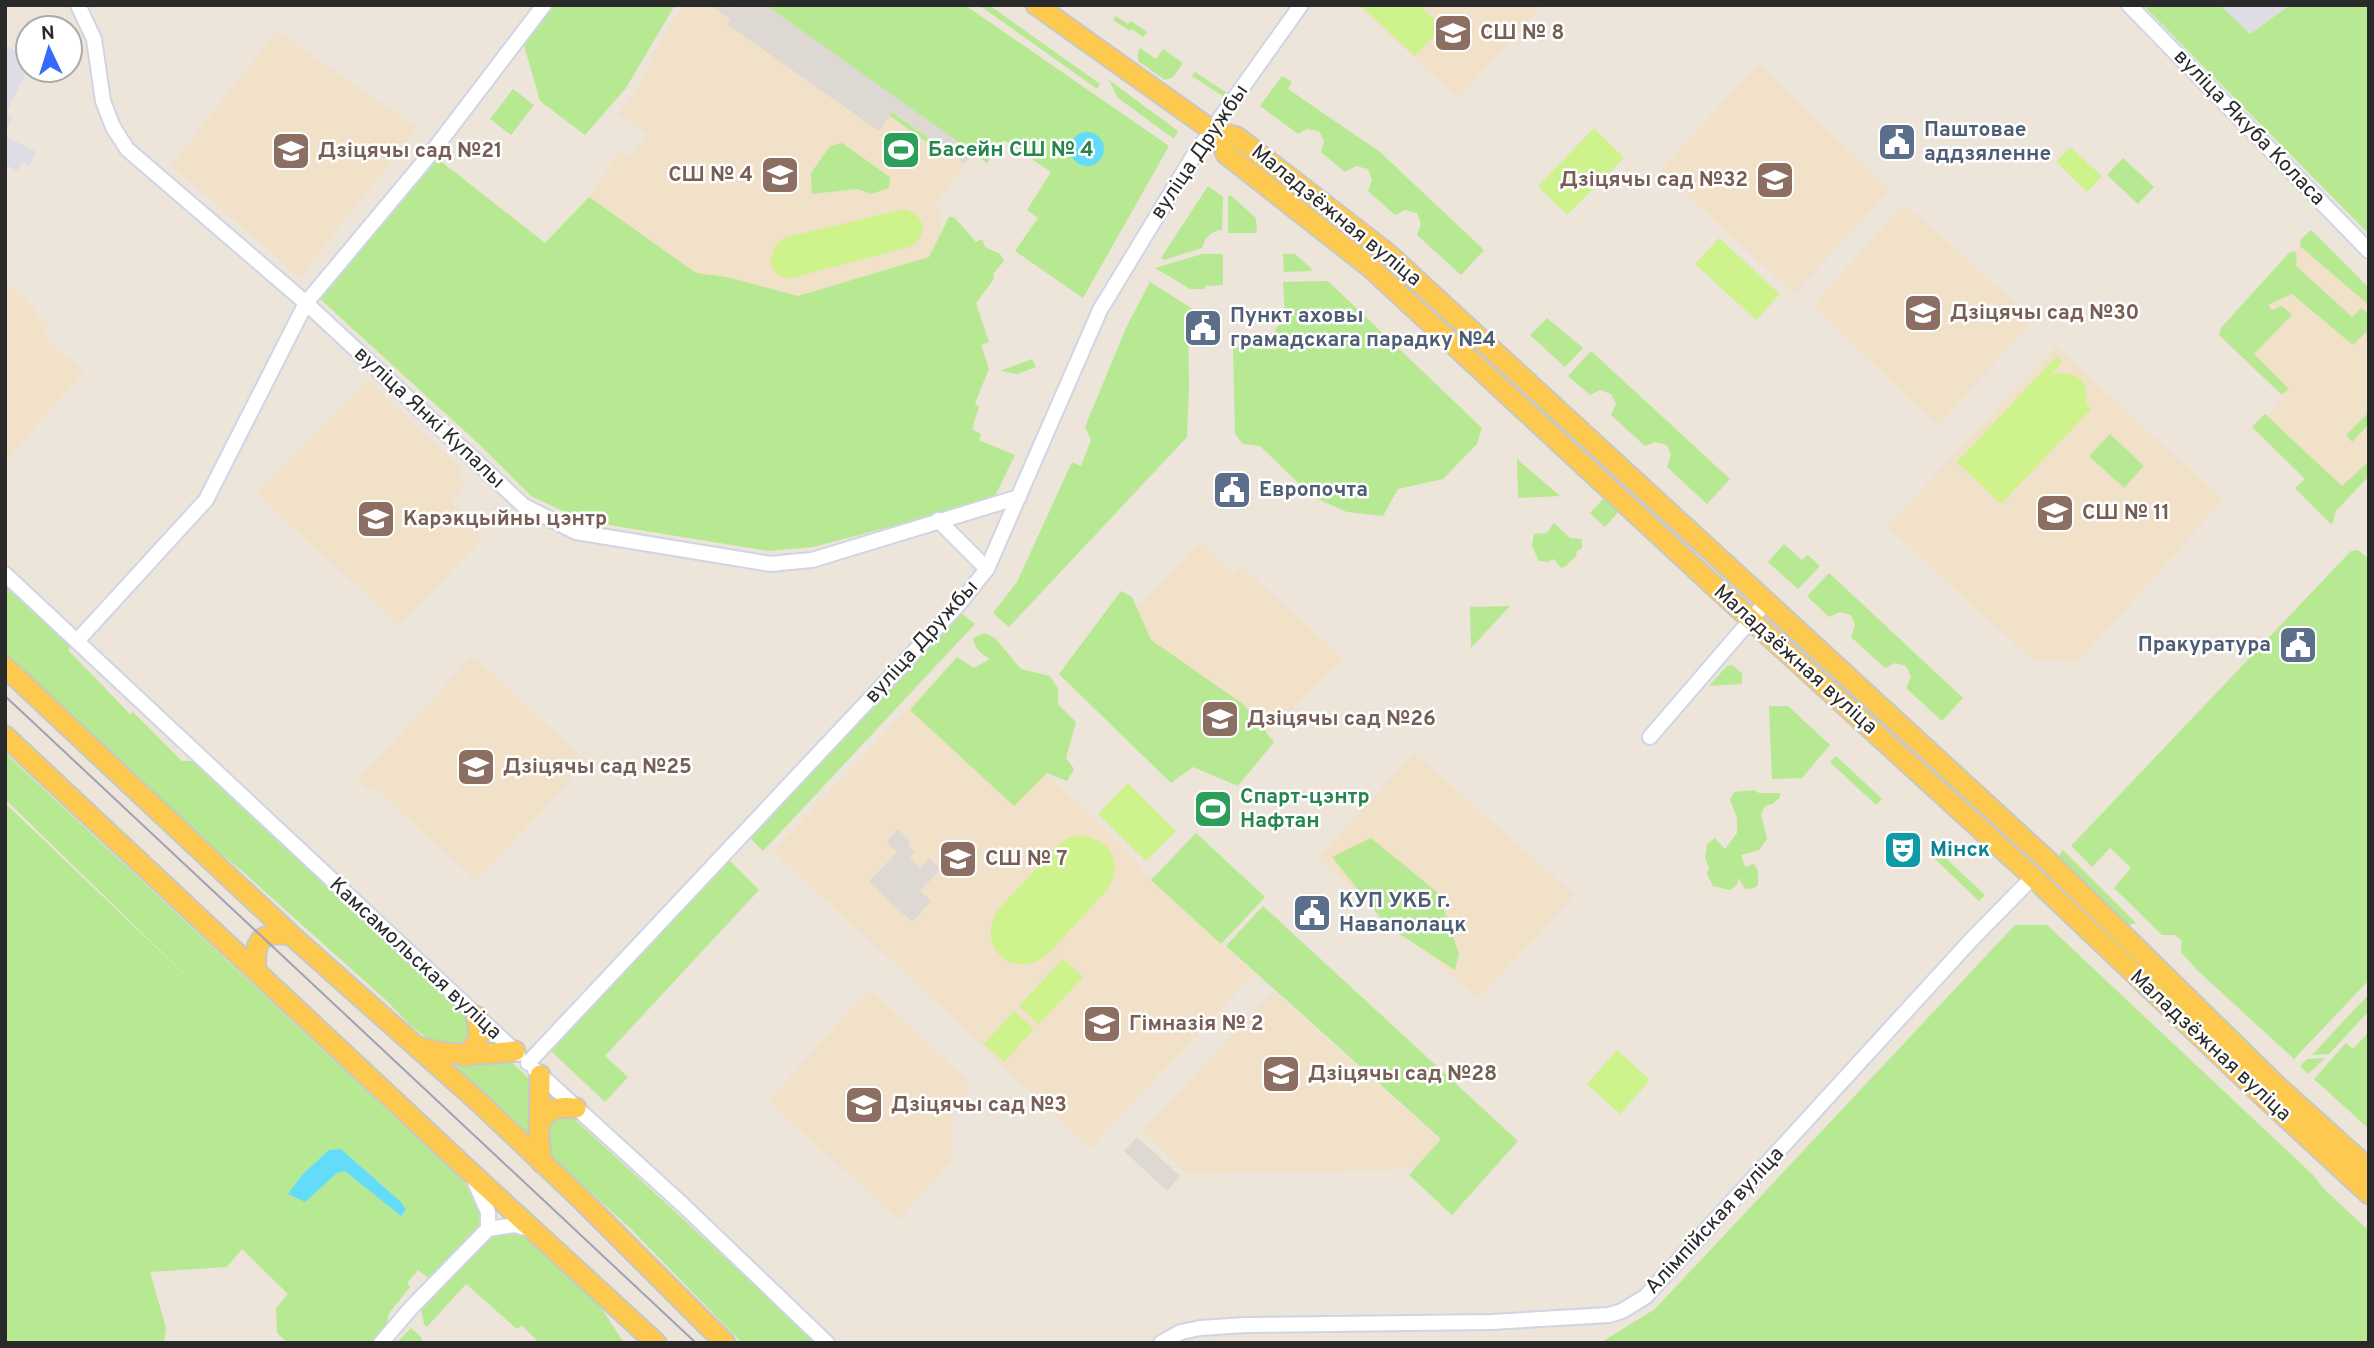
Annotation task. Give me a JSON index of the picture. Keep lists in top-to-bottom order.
{
  "streets": {
    "main road": ["Маладзёжная вуліца"],
    "street": [
      "вуліца Якуба Коласа",
      "вуліца Дружбы",
      "вуліца Янкі Купалы",
      "Камсамольская вуліца",
      "Алімпійская вуліца"
    ]
  },
  "crossings": [
    ["вуліца Дружбы", "Маладзёжная вуліца"],
    ["вуліца Дружбы", "вуліца Янкі Купалы"],
    ["вуліца Дружбы", "Камсамольская вуліца"],
    ["Маладзёжная вуліца", "Алімпійская вуліца"]
  ],
  "places": {
    "school or university": [
      "СШ № 8",
      "Дзіцячы сад №21",
      "СШ № 4",
      "Дзіцячы сад №32",
      "Дзіцячы сад №30",
      "СШ № 11",
      "Карэкцыйны цэнтр",
      "Дзіцячы сад №26",
      "Дзіцячы сад №25",
      "СШ № 7",
      "Гімназія № 2",
      "Дзіцячы сад №28",
      "Дзіцячы сад №3"
    ],
    "public building": [
      "Паштовае аддзяленне",
      "Пункт аховы грамадскага парадку №4",
      "Европочта",
      "Пракуратура",
      "КУП УКБ г. Наваполацк"
    ],
    "sports": ["Басейн СШ № 4", "Спарт-цэнтр Нафтан"],
    "theatre": ["Мінск"]
  },
  "north": "top"
}
